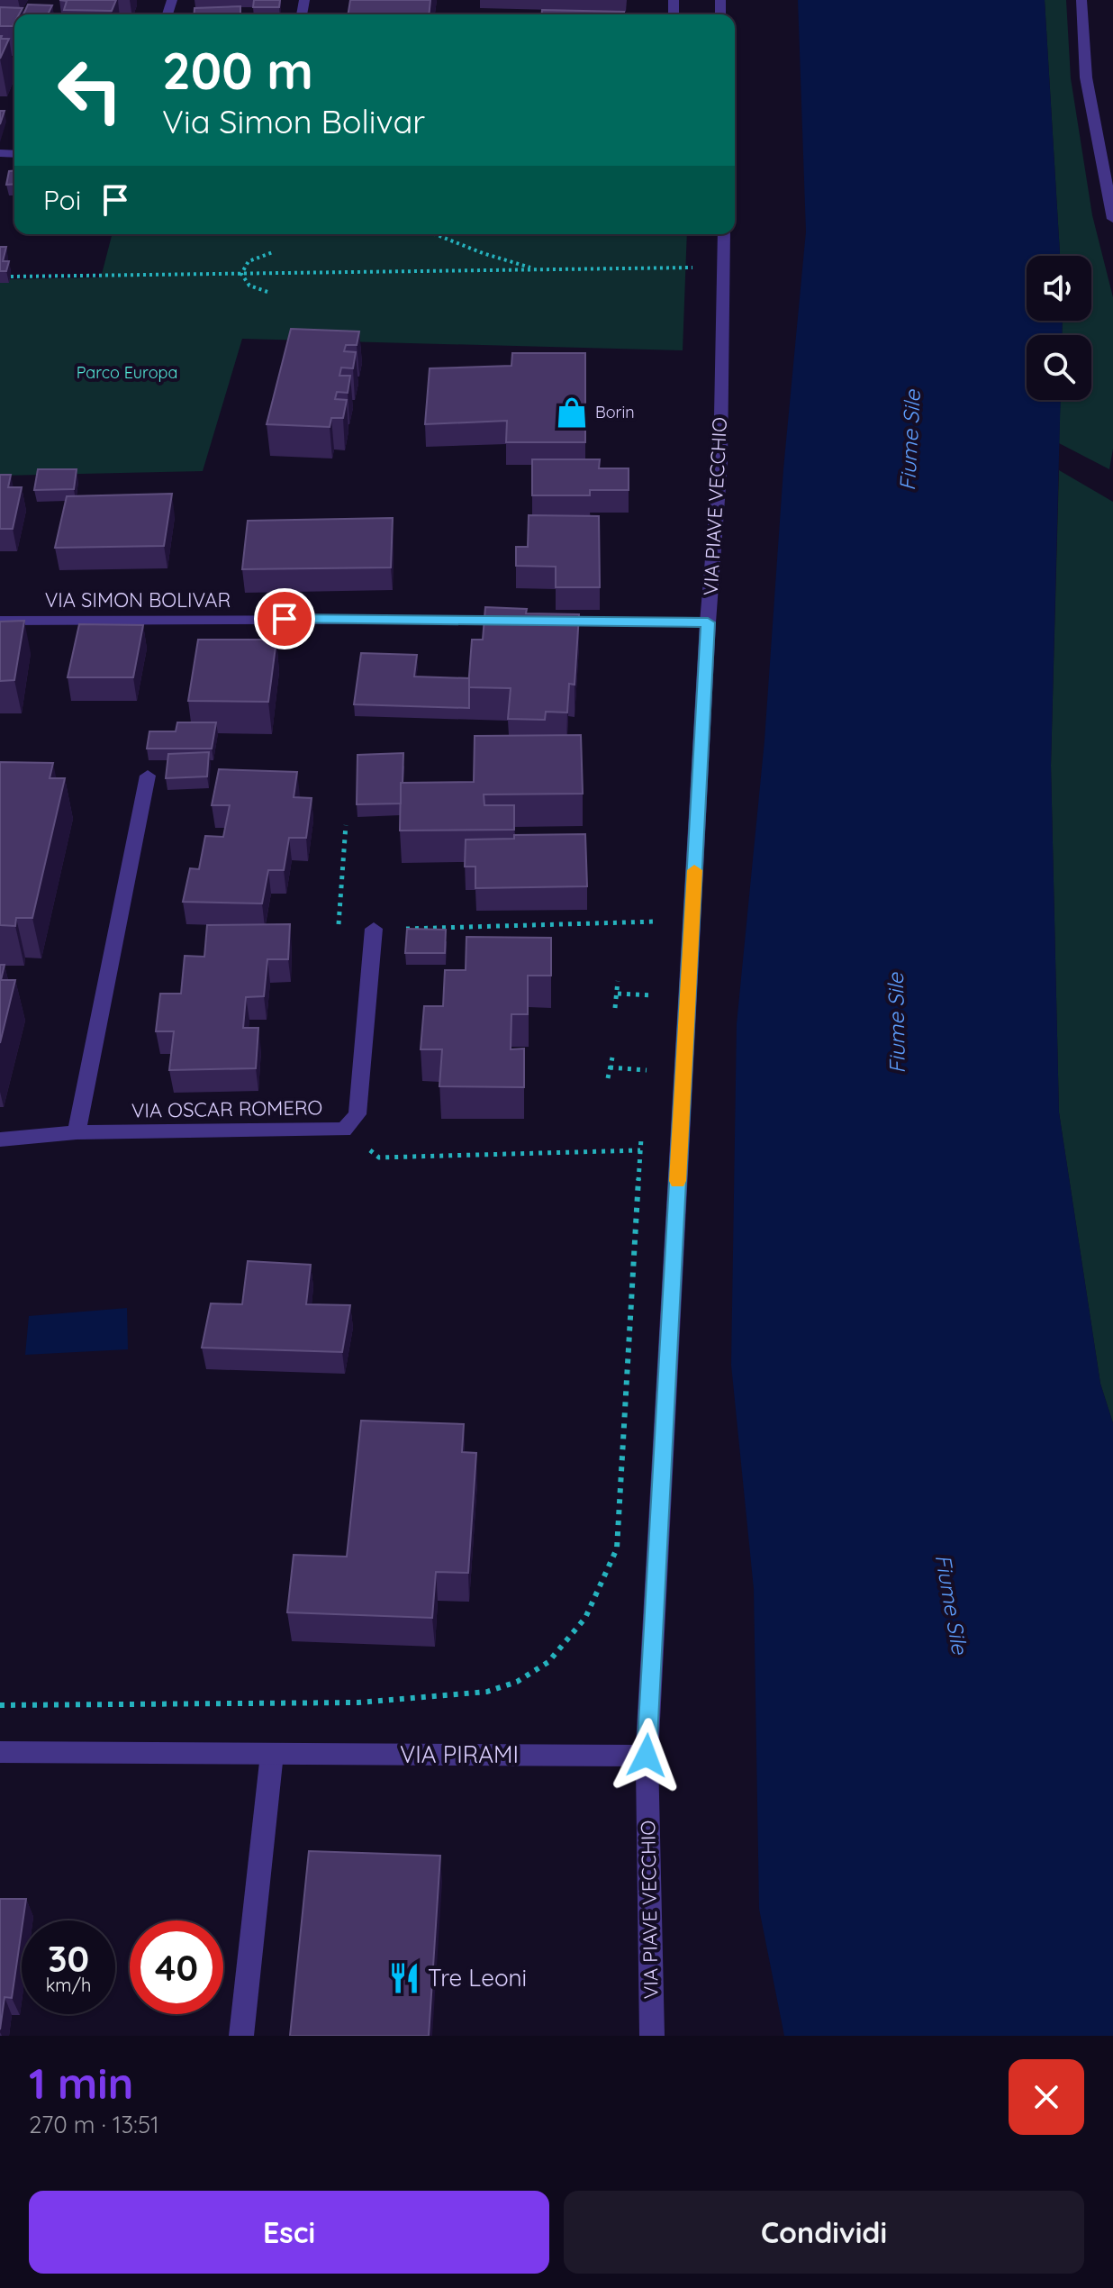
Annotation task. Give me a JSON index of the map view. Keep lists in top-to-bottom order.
{
  "streets": {
    "street": [
      "VIA PIAVE VECCHIO",
      "VIA SIMON BOLIVAR",
      "VIA OSCAR ROMERO",
      "VIA PIRAMI"
    ]
  },
  "crossings": [
    ["VIA PIAVE VECCHIO", "VIA SIMON BOLIVAR"],
    ["VIA PIAVE VECCHIO", "VIA PIRAMI"]
  ],
  "water": ["Fiume Sile"],
  "parks": ["Parco Europa"],
  "places": {
    "shop": ["Borin"],
    "restaurant": ["Tre Leoni"]
  },
  "page": {
    "turn": ["200 m", "Via Simon Bolivar"],
    "then": "Poi",
    "speed": "30 km/h",
    "limit": "40",
    "heading": ["1 min", "270 m · 13:51"],
    "buttons": ["Esci", "Condividi"]
  }
}
